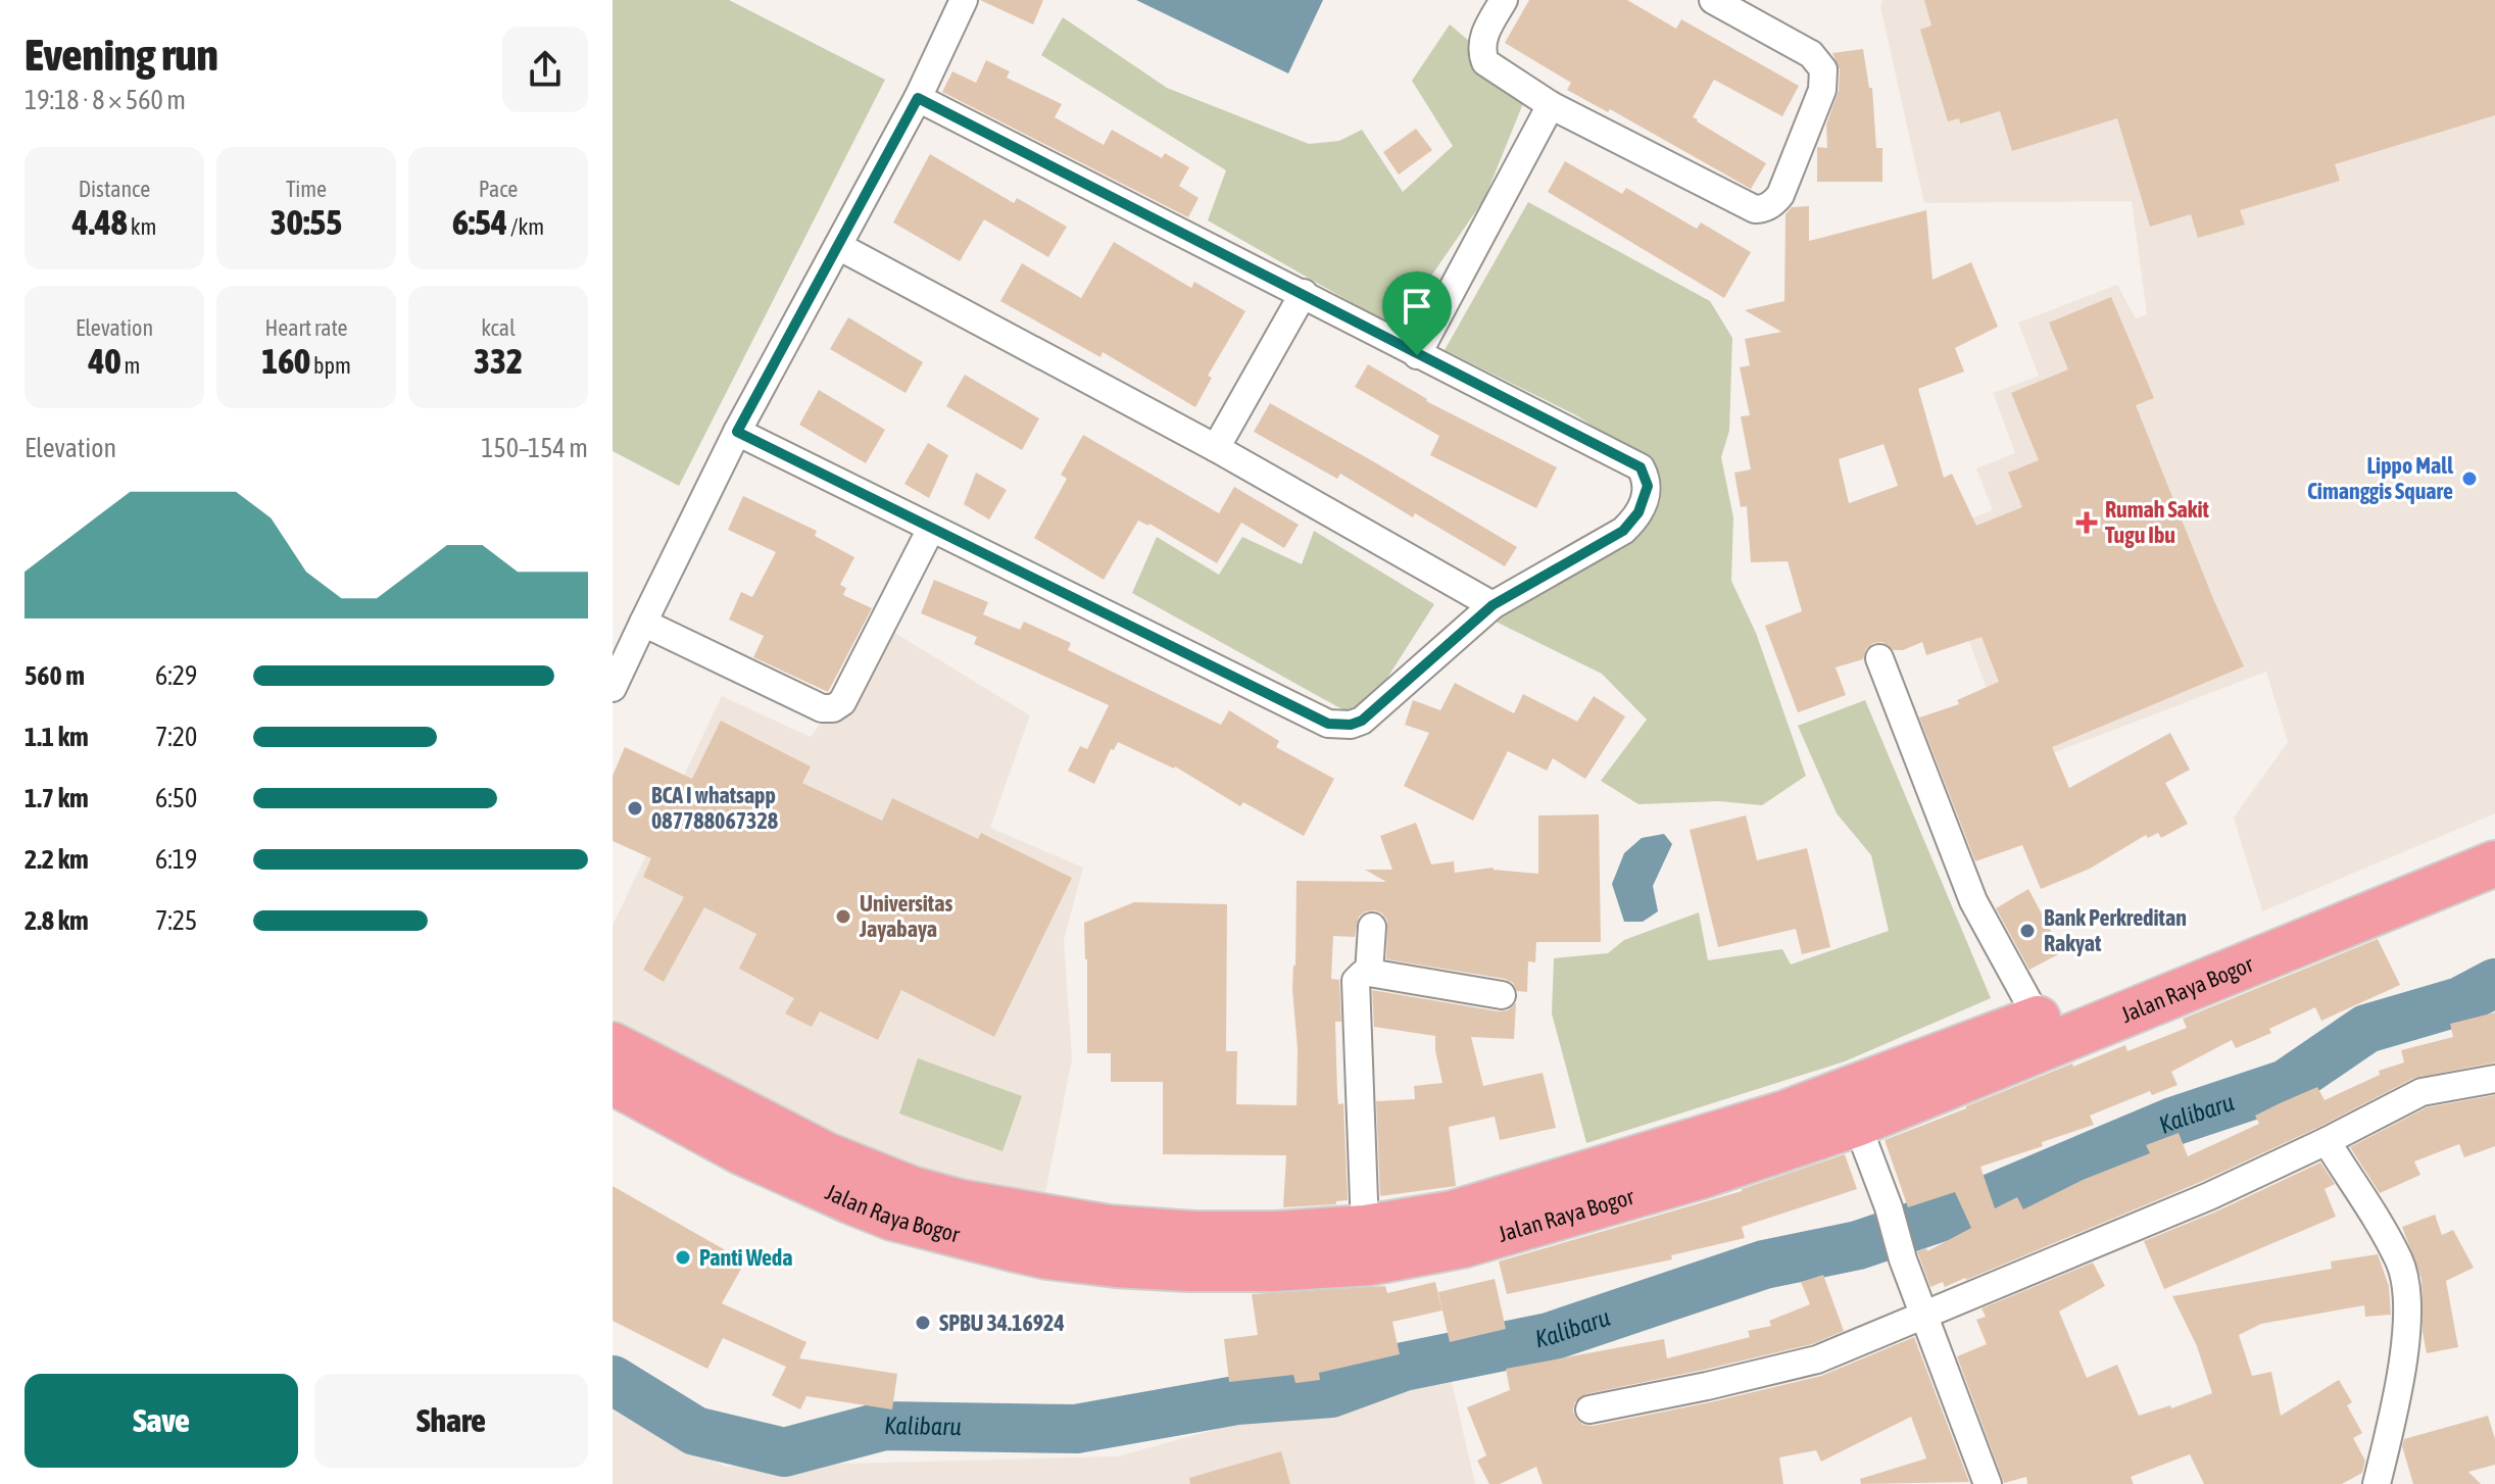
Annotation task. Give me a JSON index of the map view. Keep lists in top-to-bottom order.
{
  "streets": {
    "highway": ["Jalan Raya Bogor"]
  },
  "water": ["Kalibaru"],
  "places": {
    "other": [
      "Lippo Mall Cimanggis Square",
      "BCA I whatsapp 087788067328",
      "Universitas Jayabaya",
      "Bank Perkreditan Rakyat",
      "Panti Weda",
      "SPBU 34.16924"
    ],
    "health": ["Rumah Sakit Tugu Ibu"]
  },
  "page": {
    "heading": ["Evening run", "19:18 · 8 × 560 m"],
    "stats": [
      ["Distance", "4.48 km"],
      ["Time", "30:55"],
      ["Pace", "6:54 /km"],
      ["Elevation", "40 m"],
      ["Heart rate", "160 bpm"],
      ["kcal", "332"]
    ],
    "chart": ["Elevation", "150–154 m"],
    "list": [
      {
        "name": "560 m",
        "note": "6:29"
      },
      {
        "name": "1.1 km",
        "note": "7:20"
      },
      {
        "name": "1.7 km",
        "note": "6:50"
      },
      {
        "name": "2.2 km",
        "note": "6:19"
      },
      {
        "name": "2.8 km",
        "note": "7:25"
      }
    ],
    "buttons": ["Save", "Share"]
  }
}
